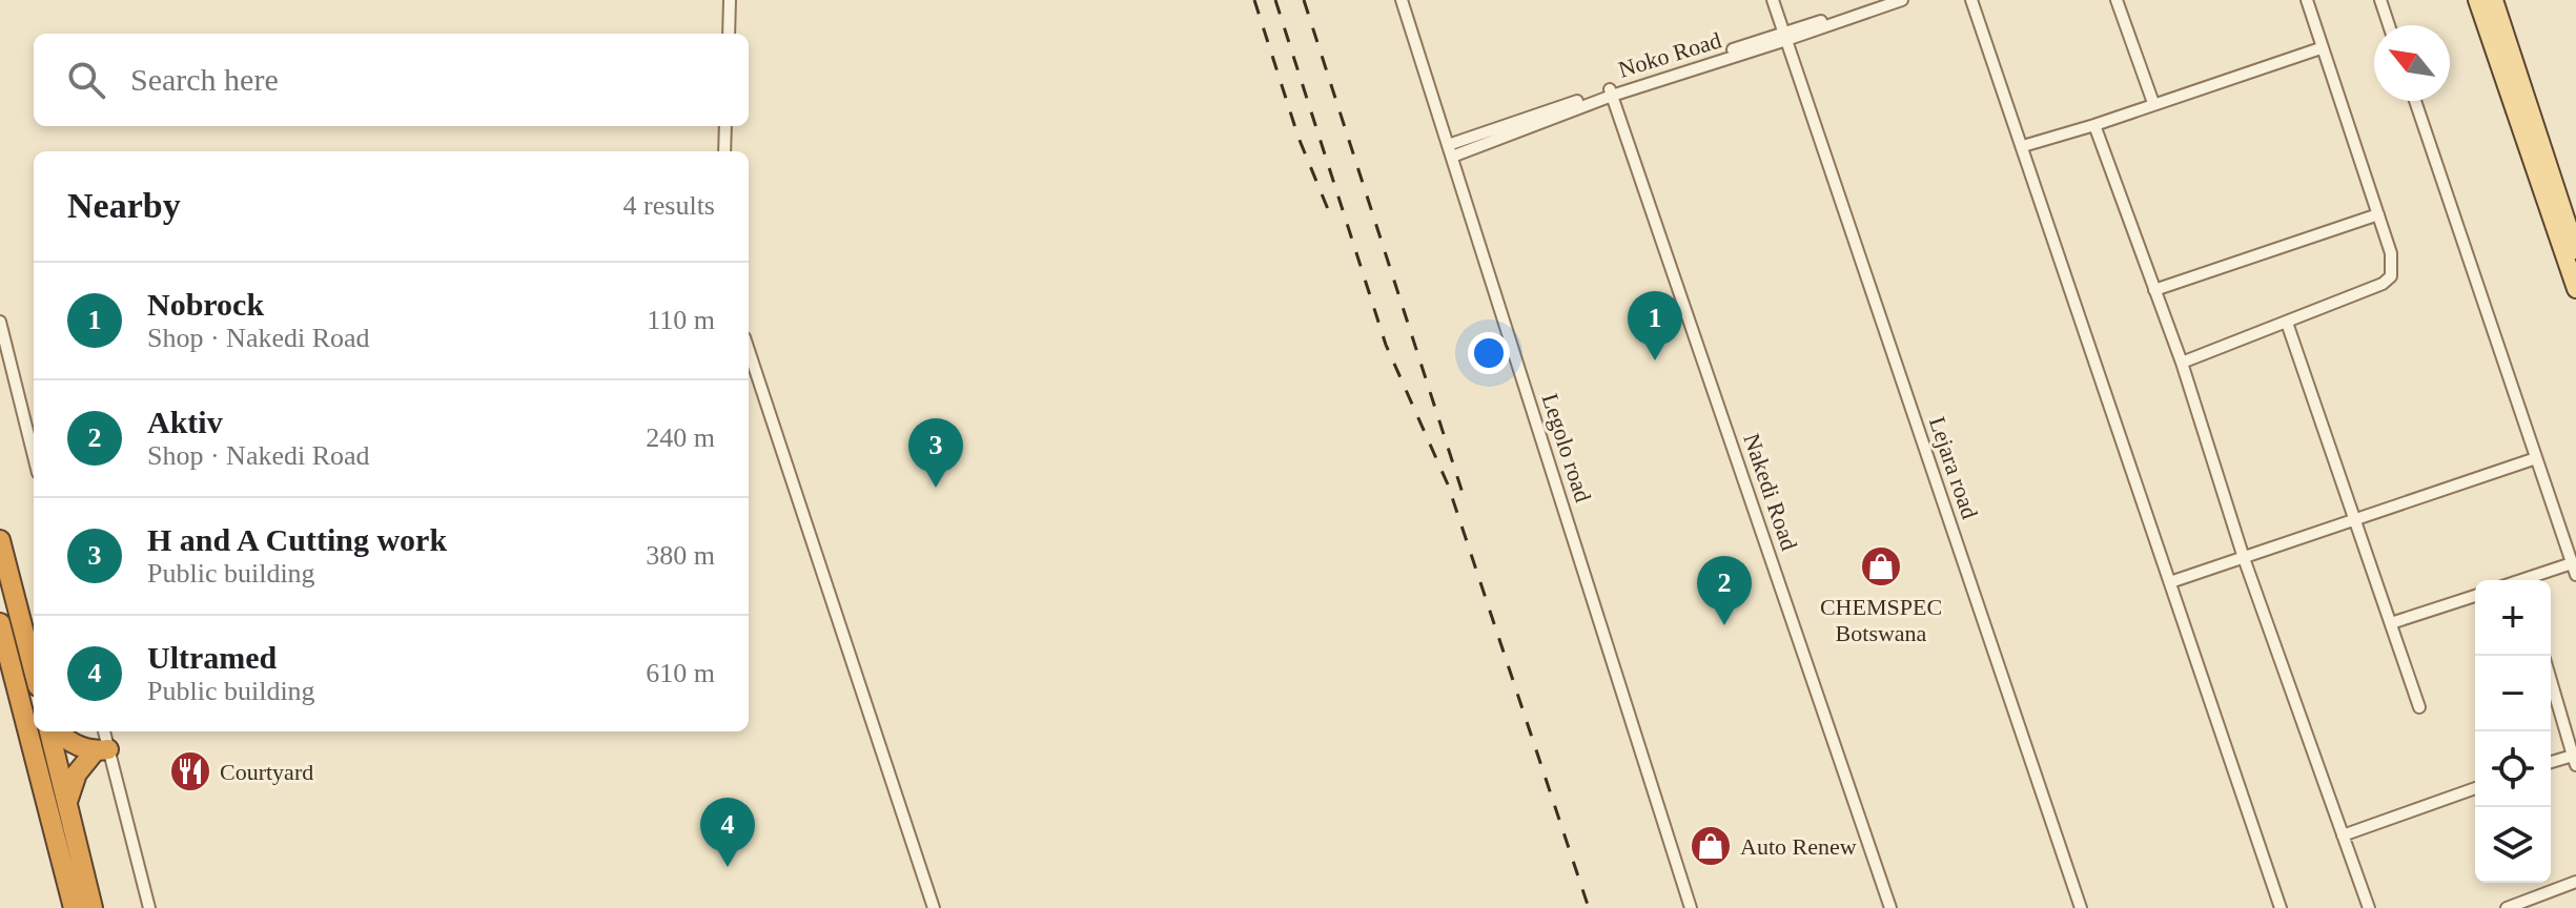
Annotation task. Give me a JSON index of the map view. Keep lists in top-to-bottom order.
{
  "streets": {
    "street": [
      "Noko Road",
      "Legolo road",
      "Lejara road",
      "Nakedi Road"
    ]
  },
  "crossings": [
    ["Noko Road", "Legolo road"],
    ["Noko Road", "Lejara road"],
    ["Noko Road", "Nakedi Road"]
  ],
  "places": {
    "shop": ["CHEMSPEC Botswana", "Auto Renew"],
    "restaurant": ["Courtyard"]
  },
  "north": "top left",
  "page": {
    "search": "Search here",
    "heading": ["Nearby", "4 results"],
    "list": [
      {
        "mark": "1",
        "name": "Nobrock",
        "note": "Shop · Nakedi Road",
        "value": "110 m"
      },
      {
        "mark": "2",
        "name": "Aktiv",
        "note": "Shop · Nakedi Road",
        "value": "240 m"
      },
      {
        "mark": "3",
        "name": "H and A Cutting work",
        "note": "Public building",
        "value": "380 m"
      },
      {
        "mark": "4",
        "name": "Ultramed",
        "note": "Public building",
        "value": "610 m"
      }
    ],
    "pins": [
      "1",
      "3",
      "2",
      "4"
    ],
    "map_buttons": ["+", "−"]
  }
}
